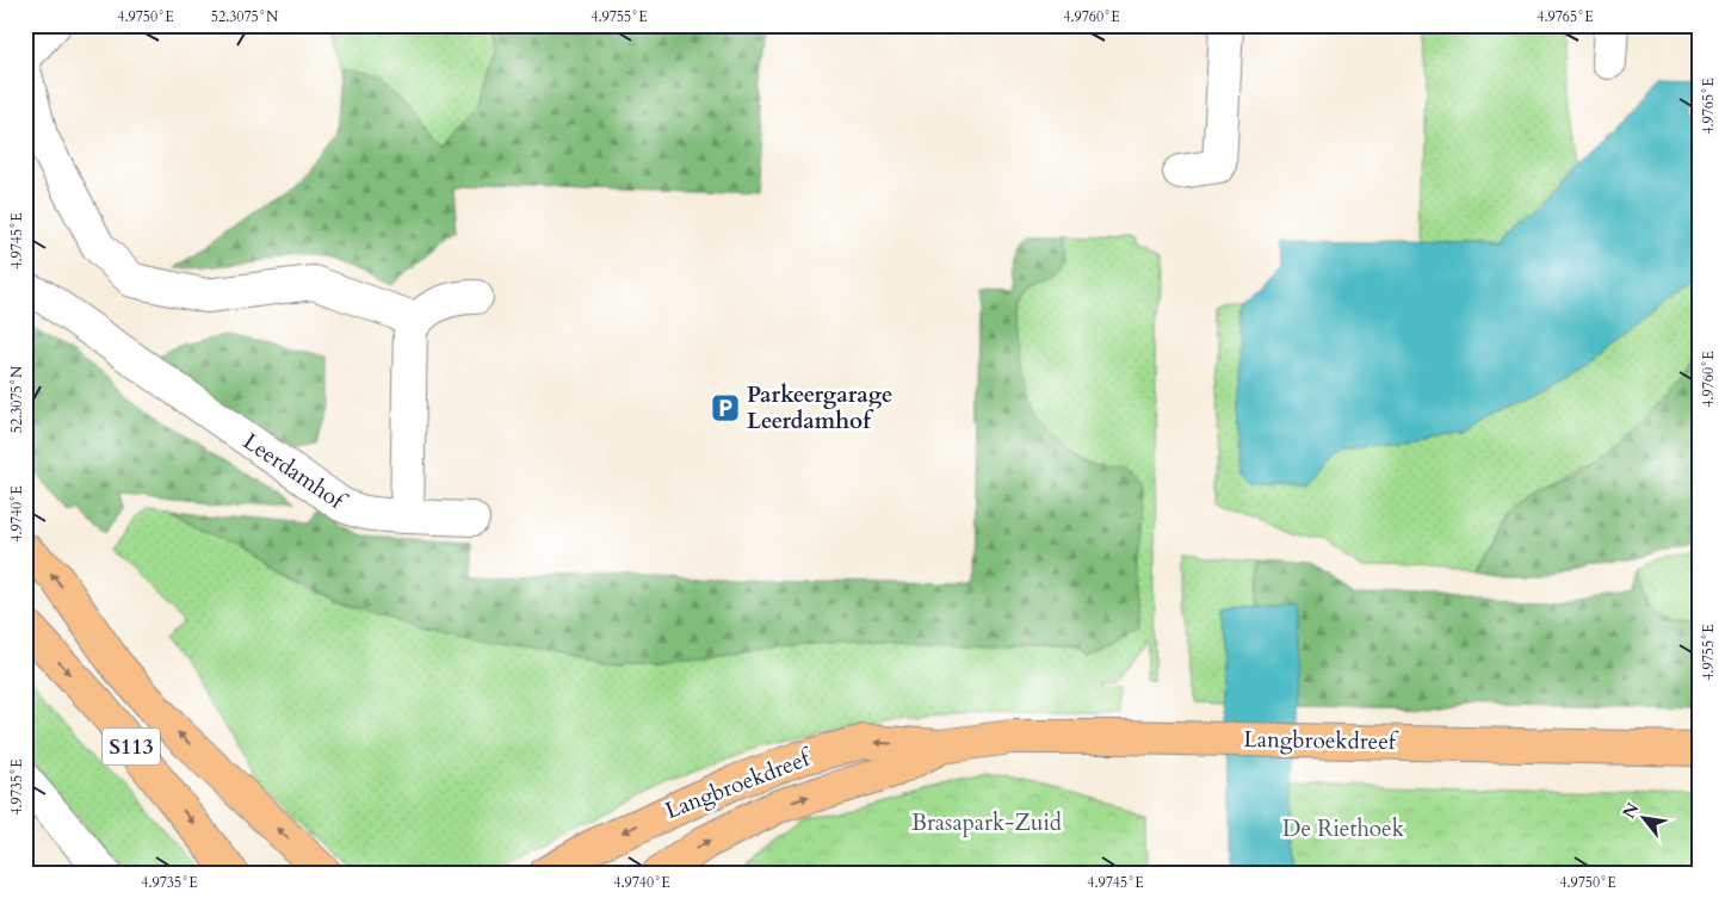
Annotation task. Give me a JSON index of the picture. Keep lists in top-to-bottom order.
{
  "streets": {
    "main road": ["Langbroekdreef", "S113"],
    "street": ["Leerdamhof"]
  },
  "parks": ["Brasapark-Zuid", "De Riethoek"],
  "places": {
    "parking": ["Parkeergarage Leerdamhof"]
  },
  "north": "top left",
  "coordinates": [
    "4.9750°E",
    "52.3075°N",
    "4.9755°E",
    "4.9760°E",
    "4.9765°E",
    "4.9745°E",
    "4.9740°E",
    "4.9735°E"
  ]
}
